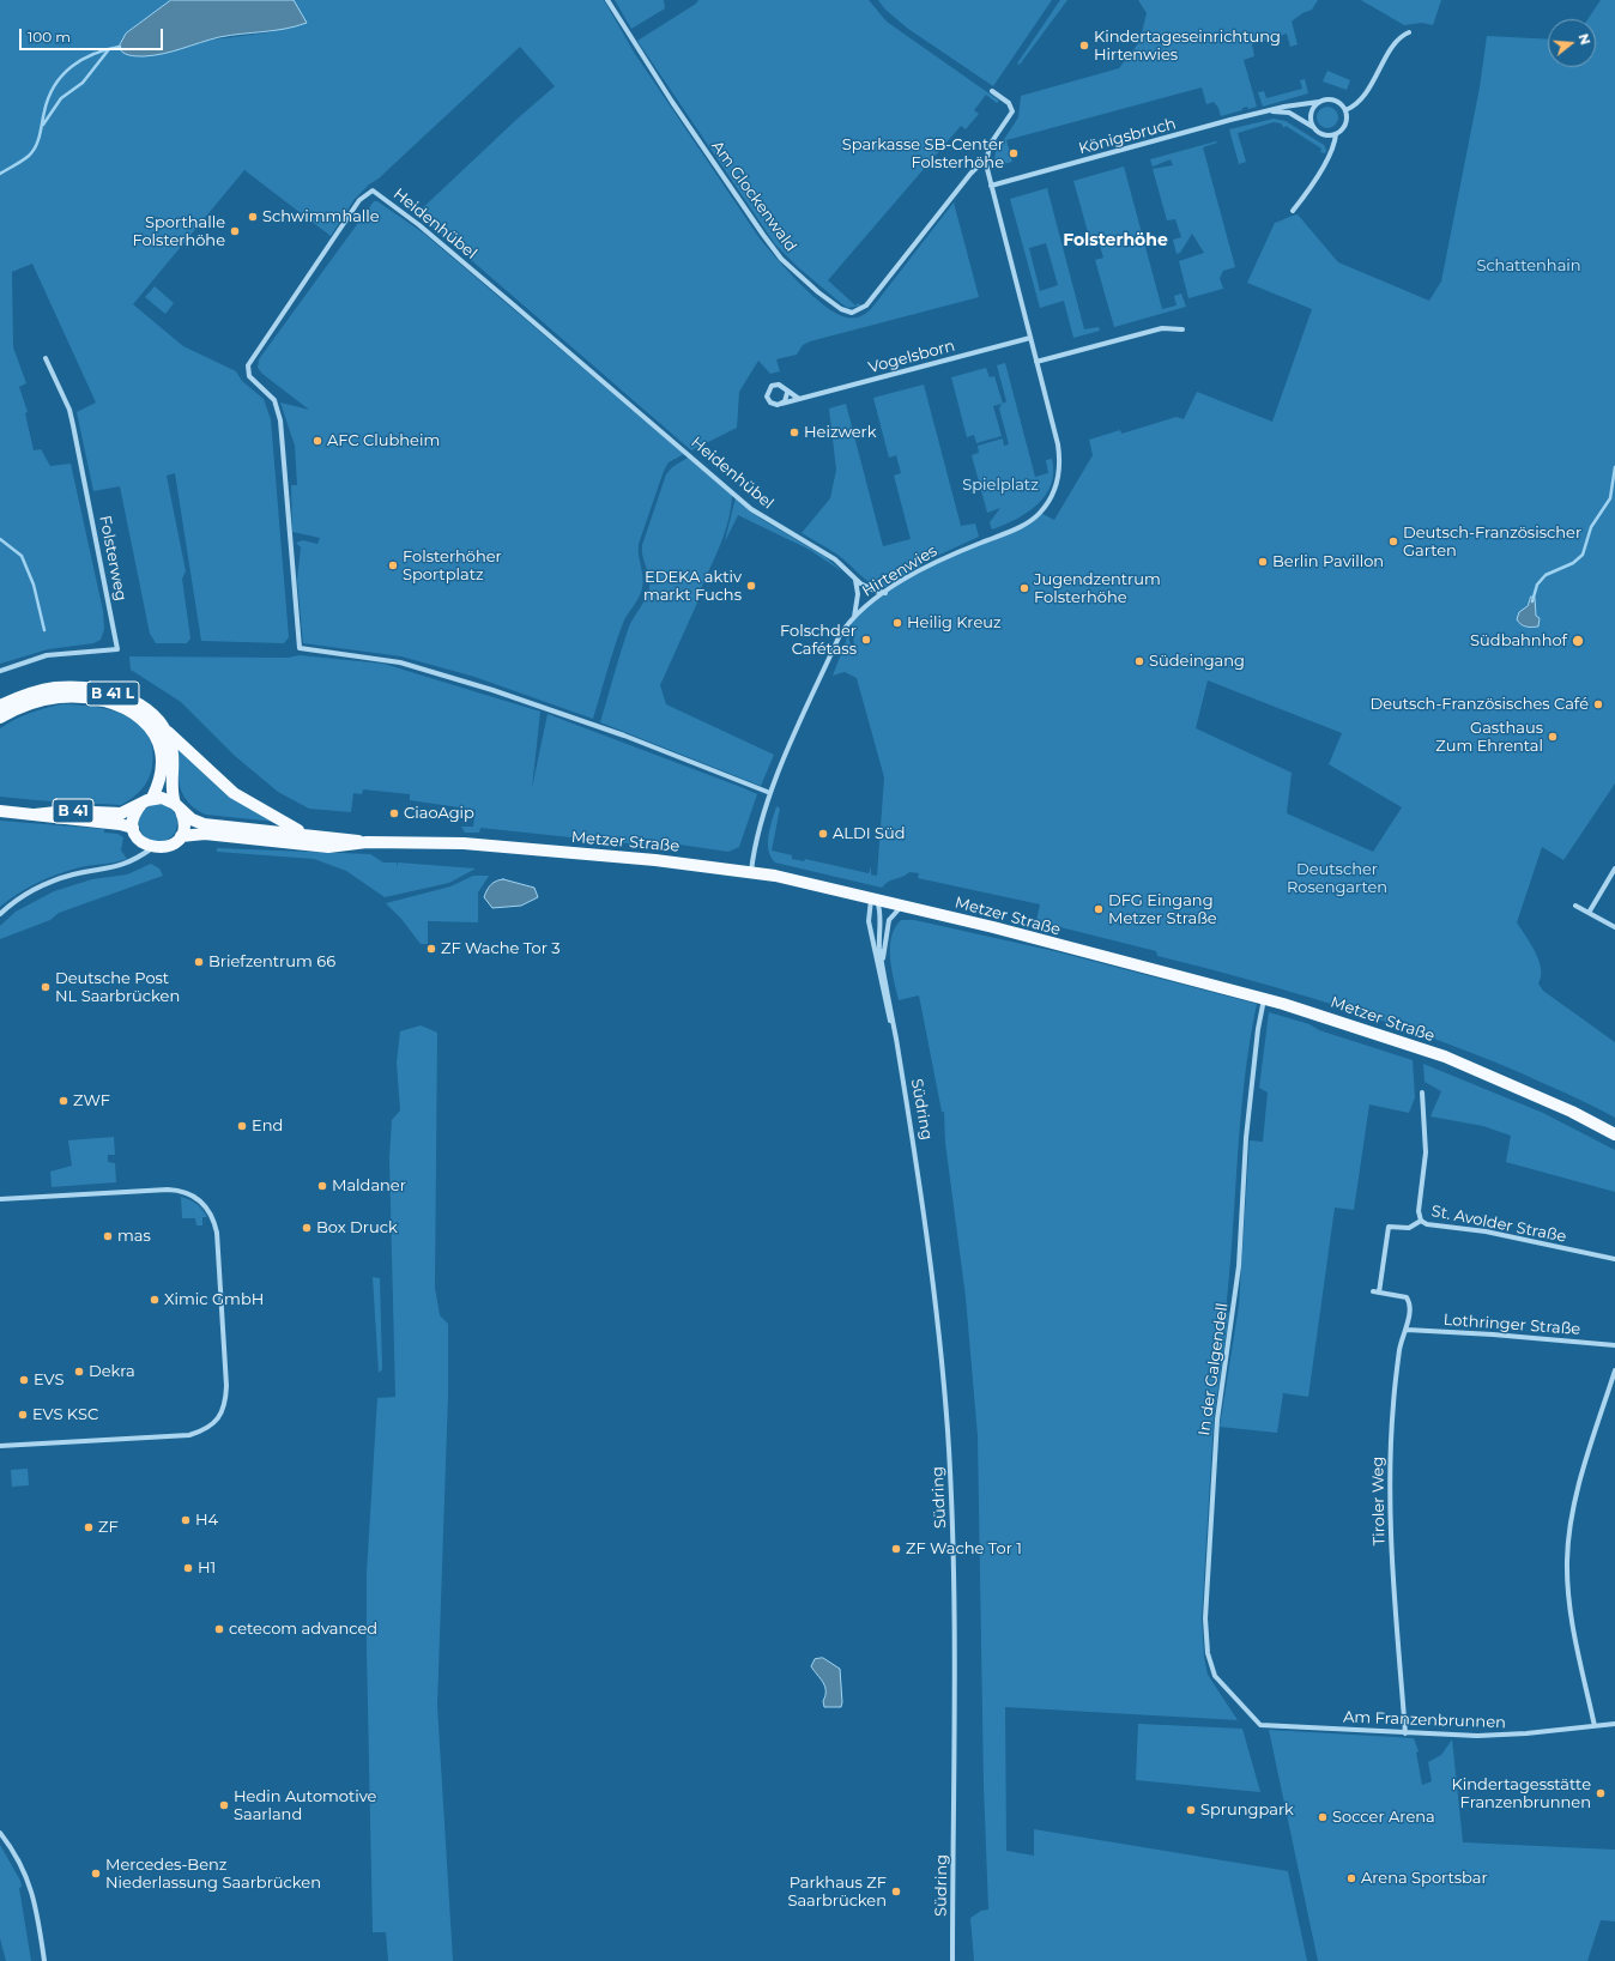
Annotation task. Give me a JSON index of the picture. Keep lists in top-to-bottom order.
{
  "streets": {
    "main road": ["B 41 L", "B 41", "Metzer Straße"],
    "street": [
      "Königsbruch",
      "Am Glockenwald",
      "Heidenhübel",
      "Vogelsborn",
      "Folsterweg",
      "Hirtenwies",
      "Südring",
      "St. Avolder Straße",
      "Lothringer Straße",
      "In der Galgendell",
      "Tiroler Weg",
      "Am Franzenbrunnen"
    ]
  },
  "crossings": [
    ["Königsbruch", "Hirtenwies"],
    ["Am Glockenwald", "Hirtenwies"],
    ["Heidenhübel", "Hirtenwies"],
    ["Vogelsborn", "Hirtenwies"],
    ["Hirtenwies", "Metzer Straße"],
    ["B 41 L", "B 41"],
    ["B 41 L", "Metzer Straße"],
    ["B 41", "Metzer Straße"],
    ["Metzer Straße", "Südring"],
    ["Metzer Straße", "In der Galgendell"],
    ["St. Avolder Straße", "Tiroler Weg"],
    ["Lothringer Straße", "Tiroler Weg"],
    ["In der Galgendell", "Am Franzenbrunnen"],
    ["Tiroler Weg", "Am Franzenbrunnen"]
  ],
  "districts": ["Folsterhöhe"],
  "parks": ["Schattenhain", "Spielplatz", "Deutscher Rosengarten"],
  "places": [
    "Kindertageseinrichtung Hirtenwies",
    "Sparkasse SB-Center Folsterhöhe",
    "Schwimmhalle",
    "Sporthalle Folsterhöhe",
    "Heizwerk",
    "AFC Clubheim",
    "Deutsch-Französischer Garten",
    "Berlin Pavillon",
    "Folsterhöher Sportplatz",
    "EDEKA aktiv markt Fuchs",
    "Jugendzentrum Folsterhöhe",
    "Heilig Kreuz",
    "Folschder Cafétass",
    "Südbahnhof",
    "Südeingang",
    "Deutsch-Französisches Café",
    "Gasthaus Zum Ehrental",
    "CiaoAgip",
    "ALDI Süd",
    "DFG Eingang Metzer Straße",
    "ZF Wache Tor 3",
    "Briefzentrum 66",
    "Deutsche Post NL Saarbrücken",
    "ZWF",
    "End",
    "Maldaner",
    "Box Druck",
    "mas",
    "Ximic GmbH",
    "Dekra",
    "EVS",
    "EVS KSC",
    "H4",
    "ZF",
    "ZF Wache Tor 1",
    "H1",
    "cetecom advanced",
    "Kindertagesstätte Franzenbrunnen",
    "Hedin Automotive Saarland",
    "Sprungpark",
    "Soccer Arena",
    "Mercedes-Benz Niederlassung Saarbrücken",
    "Arena Sportsbar",
    "Parkhaus ZF Saarbrücken"
  ],
  "scale_bar": "100 m",
  "north": "right"
}
